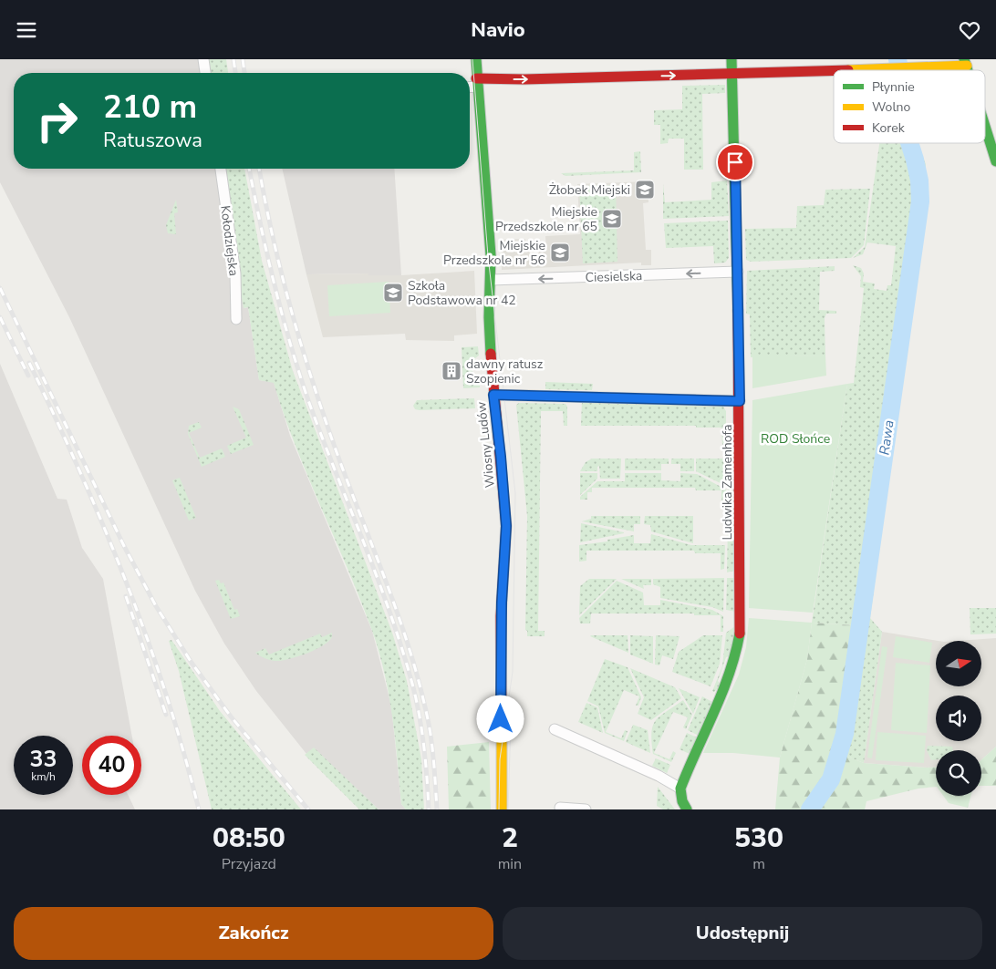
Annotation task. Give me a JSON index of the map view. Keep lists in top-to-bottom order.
{
  "streets": {
    "street": [
      "Kołodziejska",
      "Ciesielska",
      "Wiosny Ludów",
      "Ludwika Zamenhofa"
    ]
  },
  "crossings": [
    ["Ciesielska", "Wiosny Ludów"],
    ["Ciesielska", "Ludwika Zamenhofa"]
  ],
  "one_way": ["Ciesielska"],
  "water": ["Rawa"],
  "parks": ["ROD Słońce"],
  "places": {
    "school or university": [
      "Żłobek Miejski",
      "Miejskie Przedszkole nr 65",
      "Miejskie Przedszkole nr 56",
      "Szkoła Podstawowa nr 42"
    ],
    "building": ["dawny ratusz Szopienic"]
  },
  "legend": ["Płynnie", "Wolno", "Korek"],
  "north": "right",
  "page": {
    "header": "Navio",
    "turn": ["210 m", "Ratuszowa"],
    "speed": "33 km/h",
    "limit": "40",
    "eta": [
      "08:50",
      "Przyjazd",
      "2",
      "min",
      "530",
      "m"
    ],
    "buttons": ["Zakończ", "Udostępnij"]
  }
}
